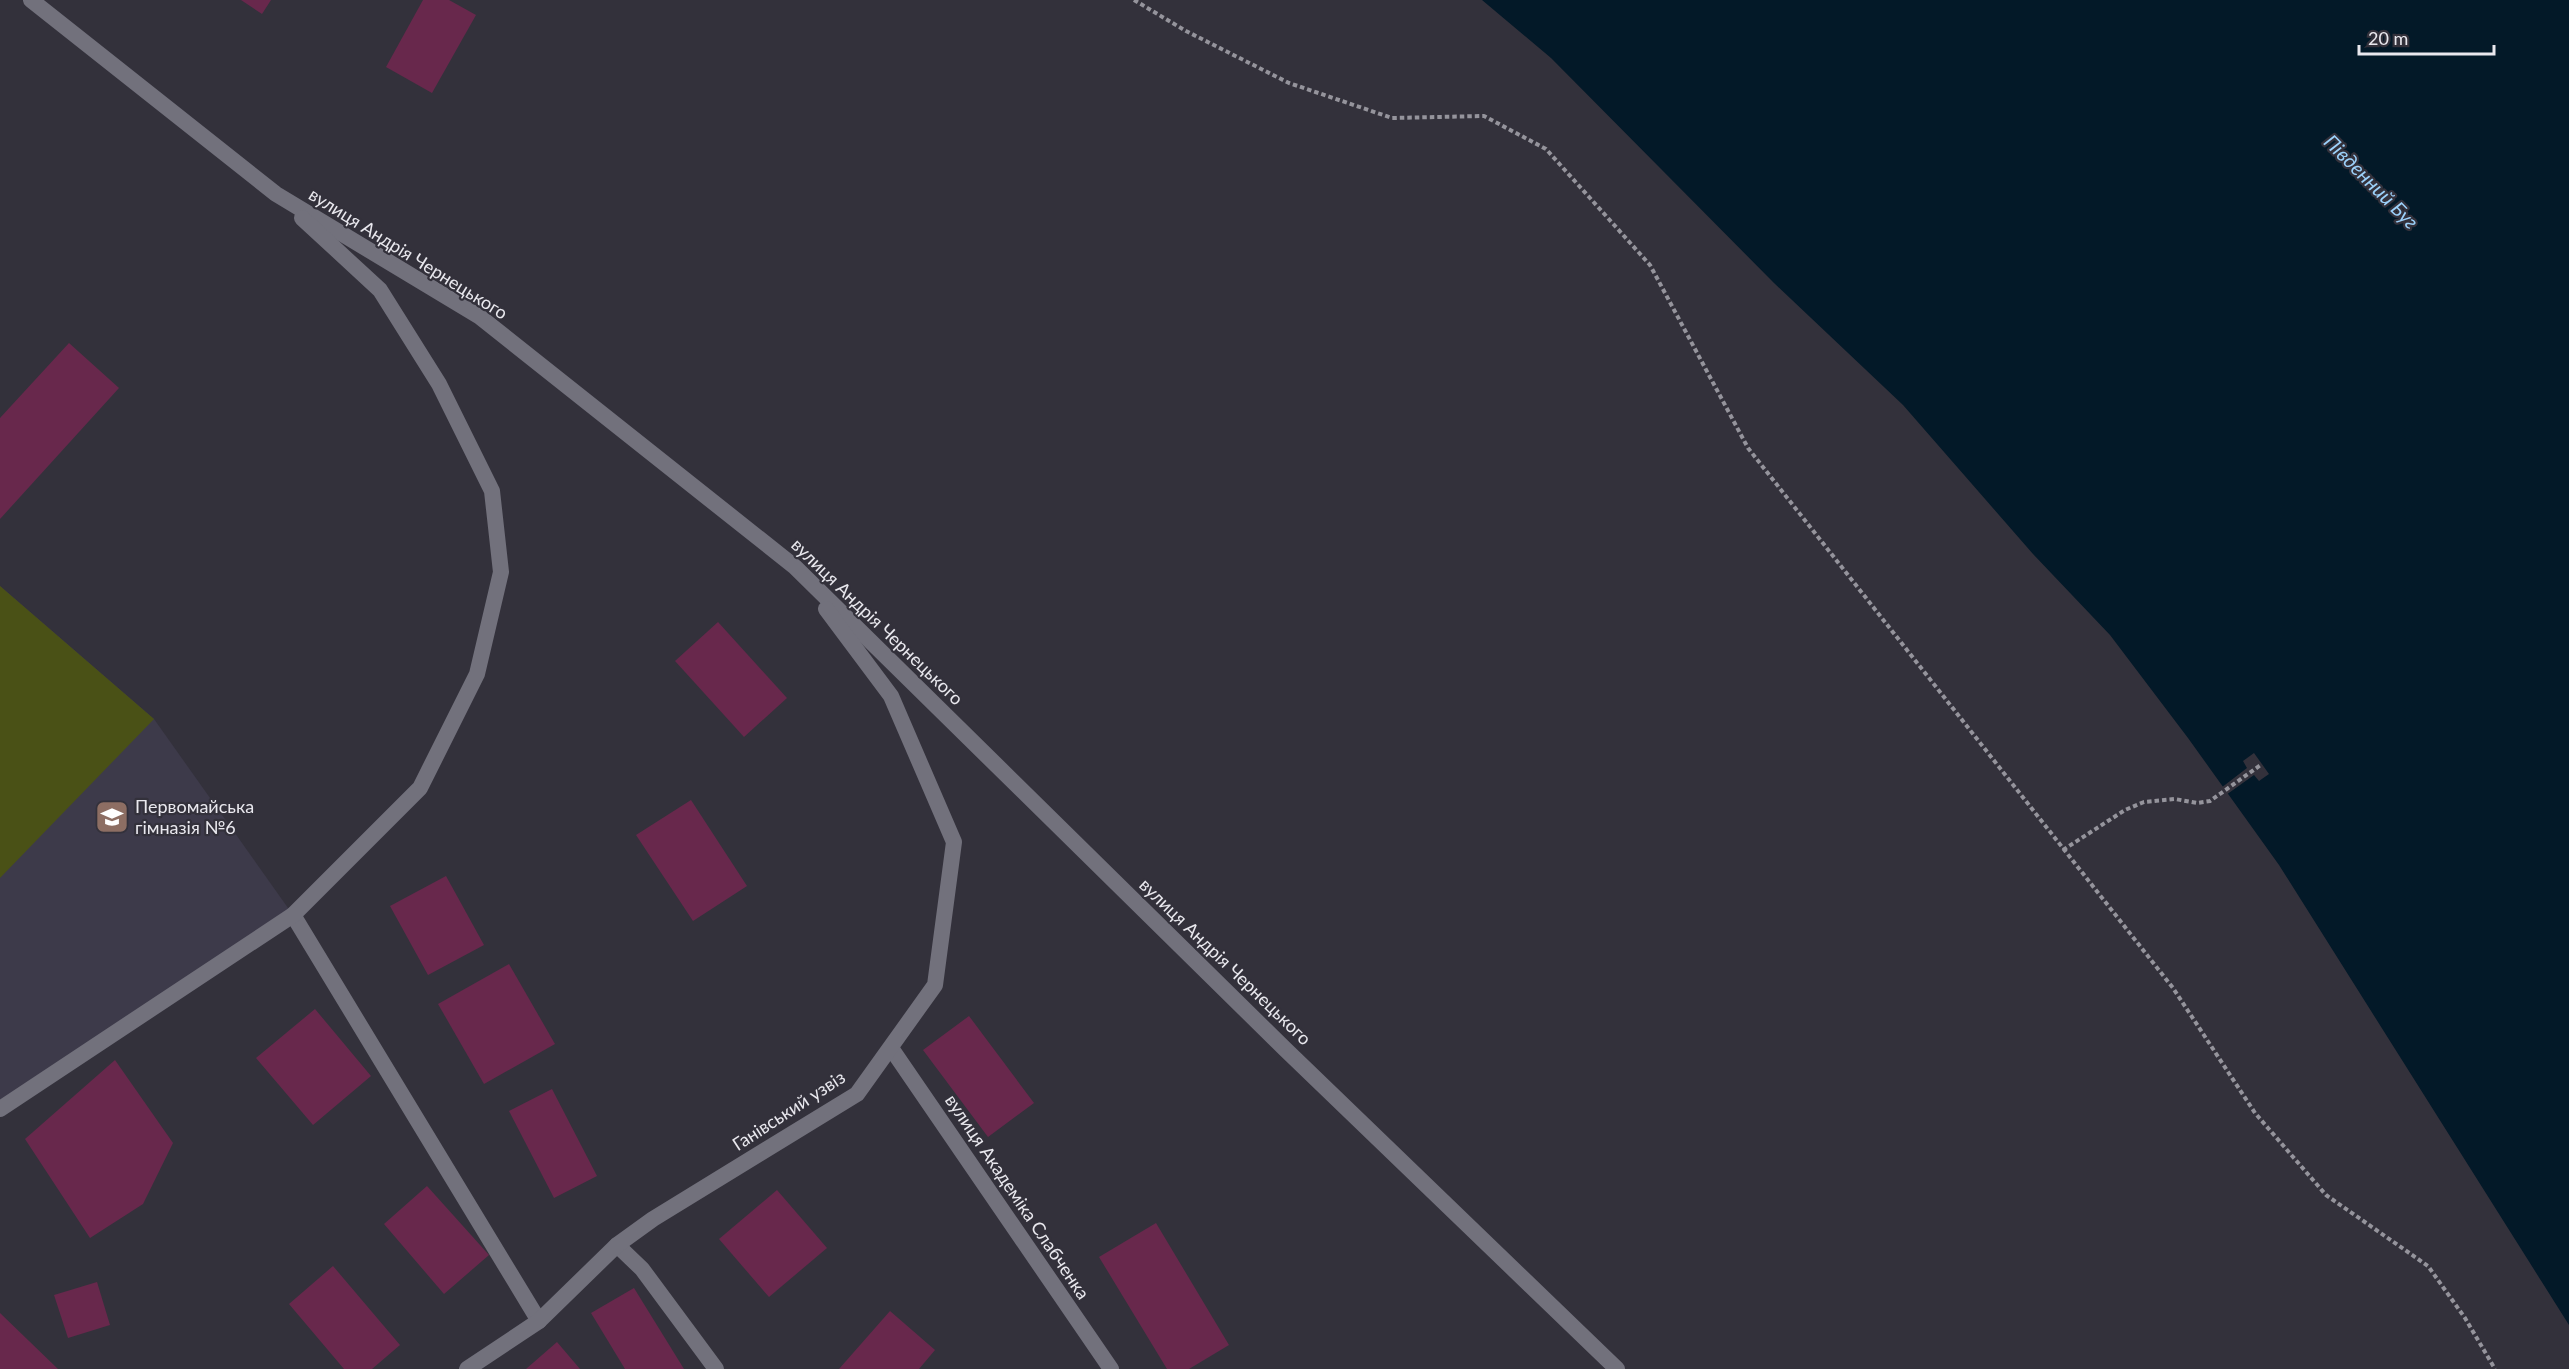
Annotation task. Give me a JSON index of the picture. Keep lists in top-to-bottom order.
{
  "streets": {
    "street": ["вулиця Андрія Чернецького", "Ганівський узвіз", "вулиця Академіка Слабченка"]
  },
  "crossings": [
    ["вулиця Андрія Чернецького", "Ганівський узвіз"],
    ["Ганівський узвіз", "вулиця Академіка Слабченка"]
  ],
  "water": ["Південний Буг"],
  "places": {
    "school or university": ["Первомайська гімназія №6"]
  },
  "scale_bar": "20 m"
}
